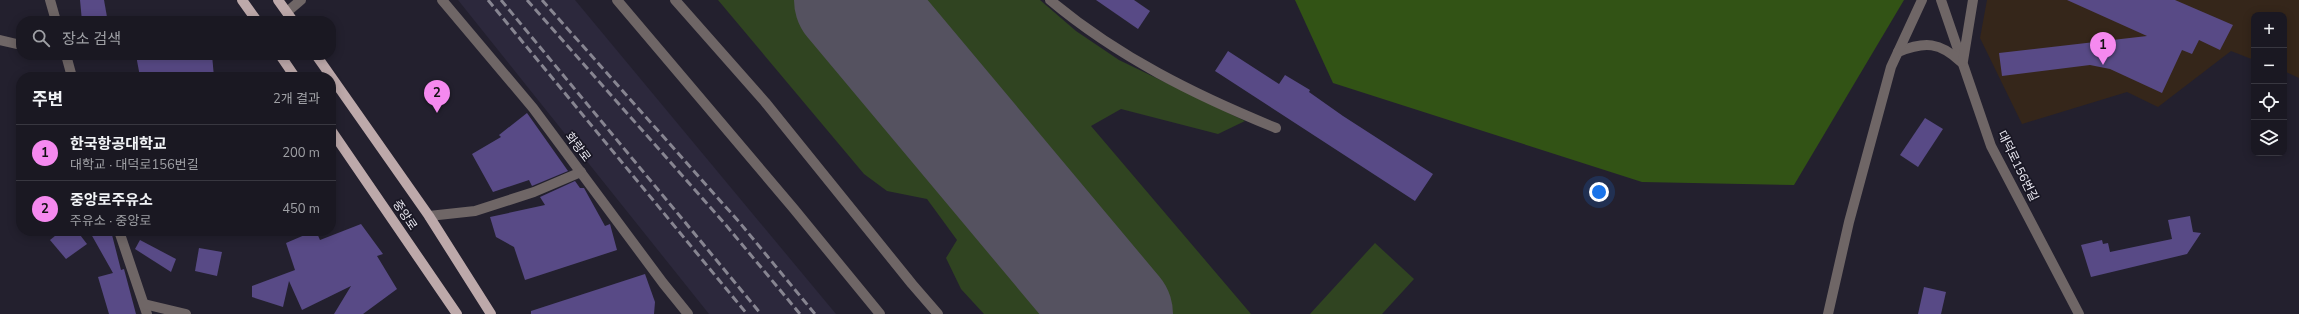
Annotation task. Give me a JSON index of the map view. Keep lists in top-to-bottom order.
{
  "streets": {
    "main road": ["중앙로"],
    "street": ["화랑로", "대덕로156번길"]
  },
  "crossings": [
    ["화랑로", "중앙로"]
  ],
  "page": {
    "map_buttons": ["+", "−"],
    "search": "장소 검색",
    "pins": ["1", "2"],
    "heading": ["주변", "2개 결과"],
    "list": [
      {
        "mark": "1",
        "name": "한국항공대학교",
        "note": "대학교 · 대덕로156번길",
        "value": "200 m"
      },
      {
        "mark": "2",
        "name": "중앙로주유소",
        "note": "주유소 · 중앙로",
        "value": "450 m"
      }
    ]
  }
}
